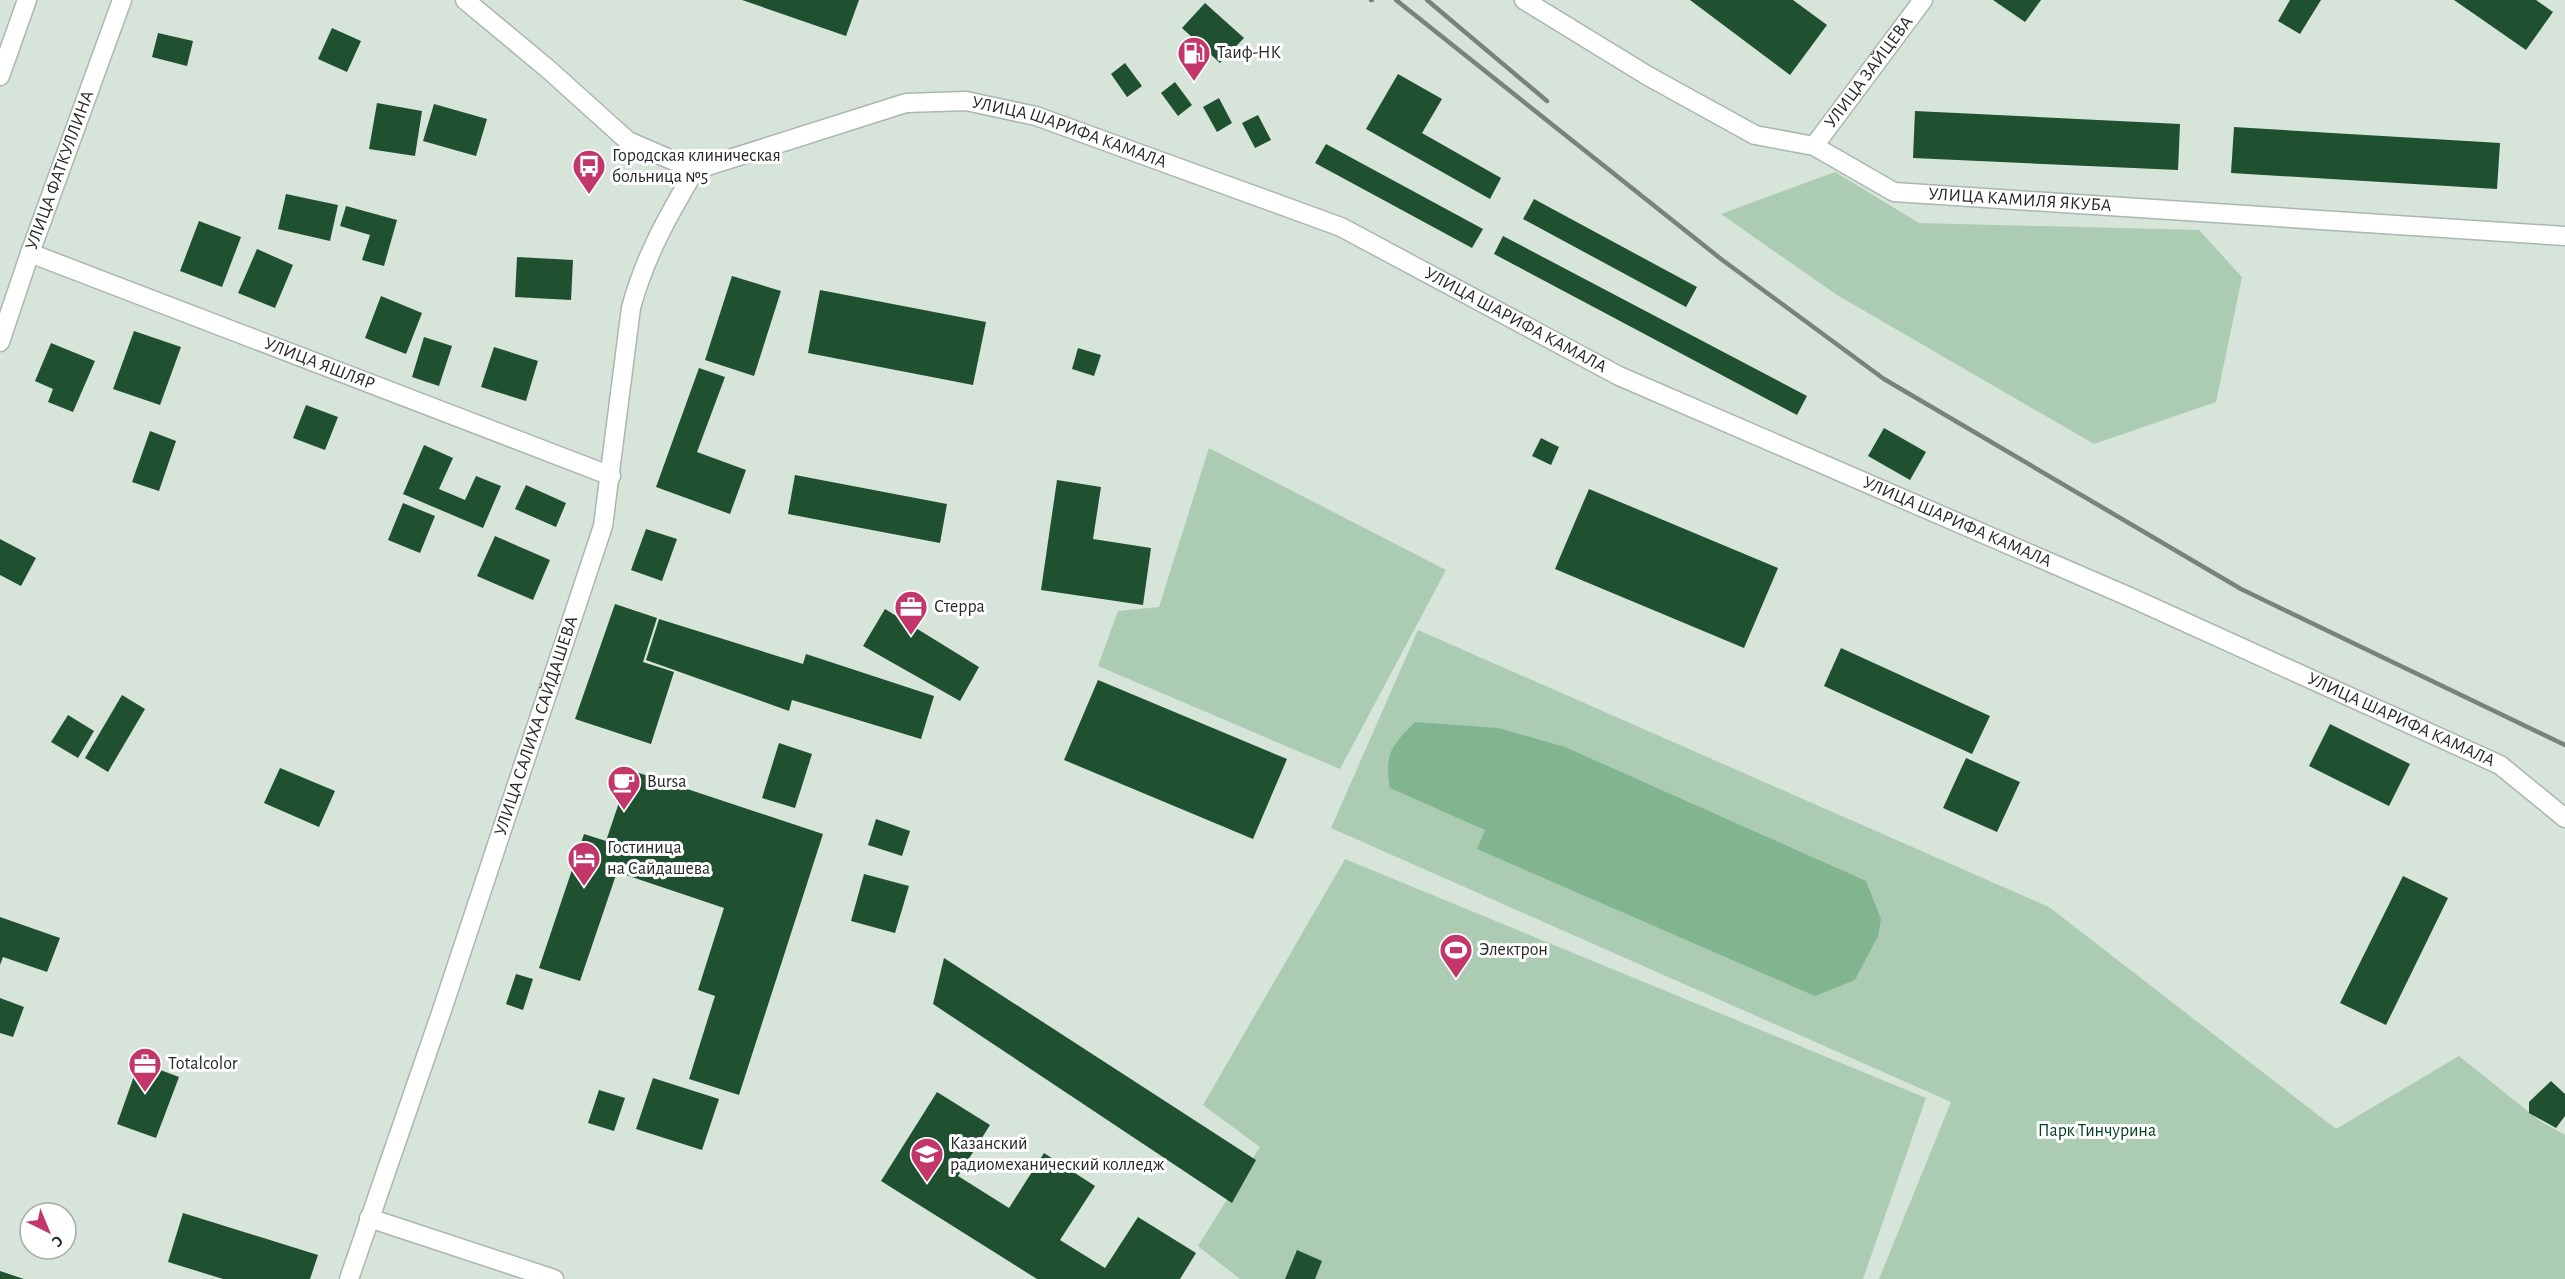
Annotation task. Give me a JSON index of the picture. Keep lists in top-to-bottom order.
{
  "streets": {
    "street": [
      "УЛИЦА ЗАЙЦЕВА",
      "УЛИЦА ШАРИФА КАМАЛА",
      "УЛИЦА ФАТКУЛЛИНА",
      "УЛИЦА КАМИЛЯ ЯКУБА",
      "УЛИЦА ЯШЛЯР",
      "УЛИЦА САЛИХА САЙДАШЕВА"
    ]
  },
  "crossings": [
    ["УЛИЦА ЗАЙЦЕВА", "УЛИЦА КАМИЛЯ ЯКУБА"],
    ["УЛИЦА ШАРИФА КАМАЛА", "УЛИЦА САЛИХА САЙДАШЕВА"],
    ["УЛИЦА ФАТКУЛЛИНА", "УЛИЦА ЯШЛЯР"],
    ["УЛИЦА ЯШЛЯР", "УЛИЦА САЛИХА САЙДАШЕВА"]
  ],
  "parks": ["Парк Тинчурина"],
  "places": {
    "fuel station": ["Таиф-НК"],
    "bus stop": ["Городская клиническая больница №5"],
    "office": ["Стерра", "Totalcolor"],
    "cafe": ["Bursa"],
    "hotel": ["Гостиница на Сайдашева"],
    "sports": ["Электрон"],
    "school or university": ["Казанский радиомеханический колледж"]
  },
  "north": "bottom right"
}
